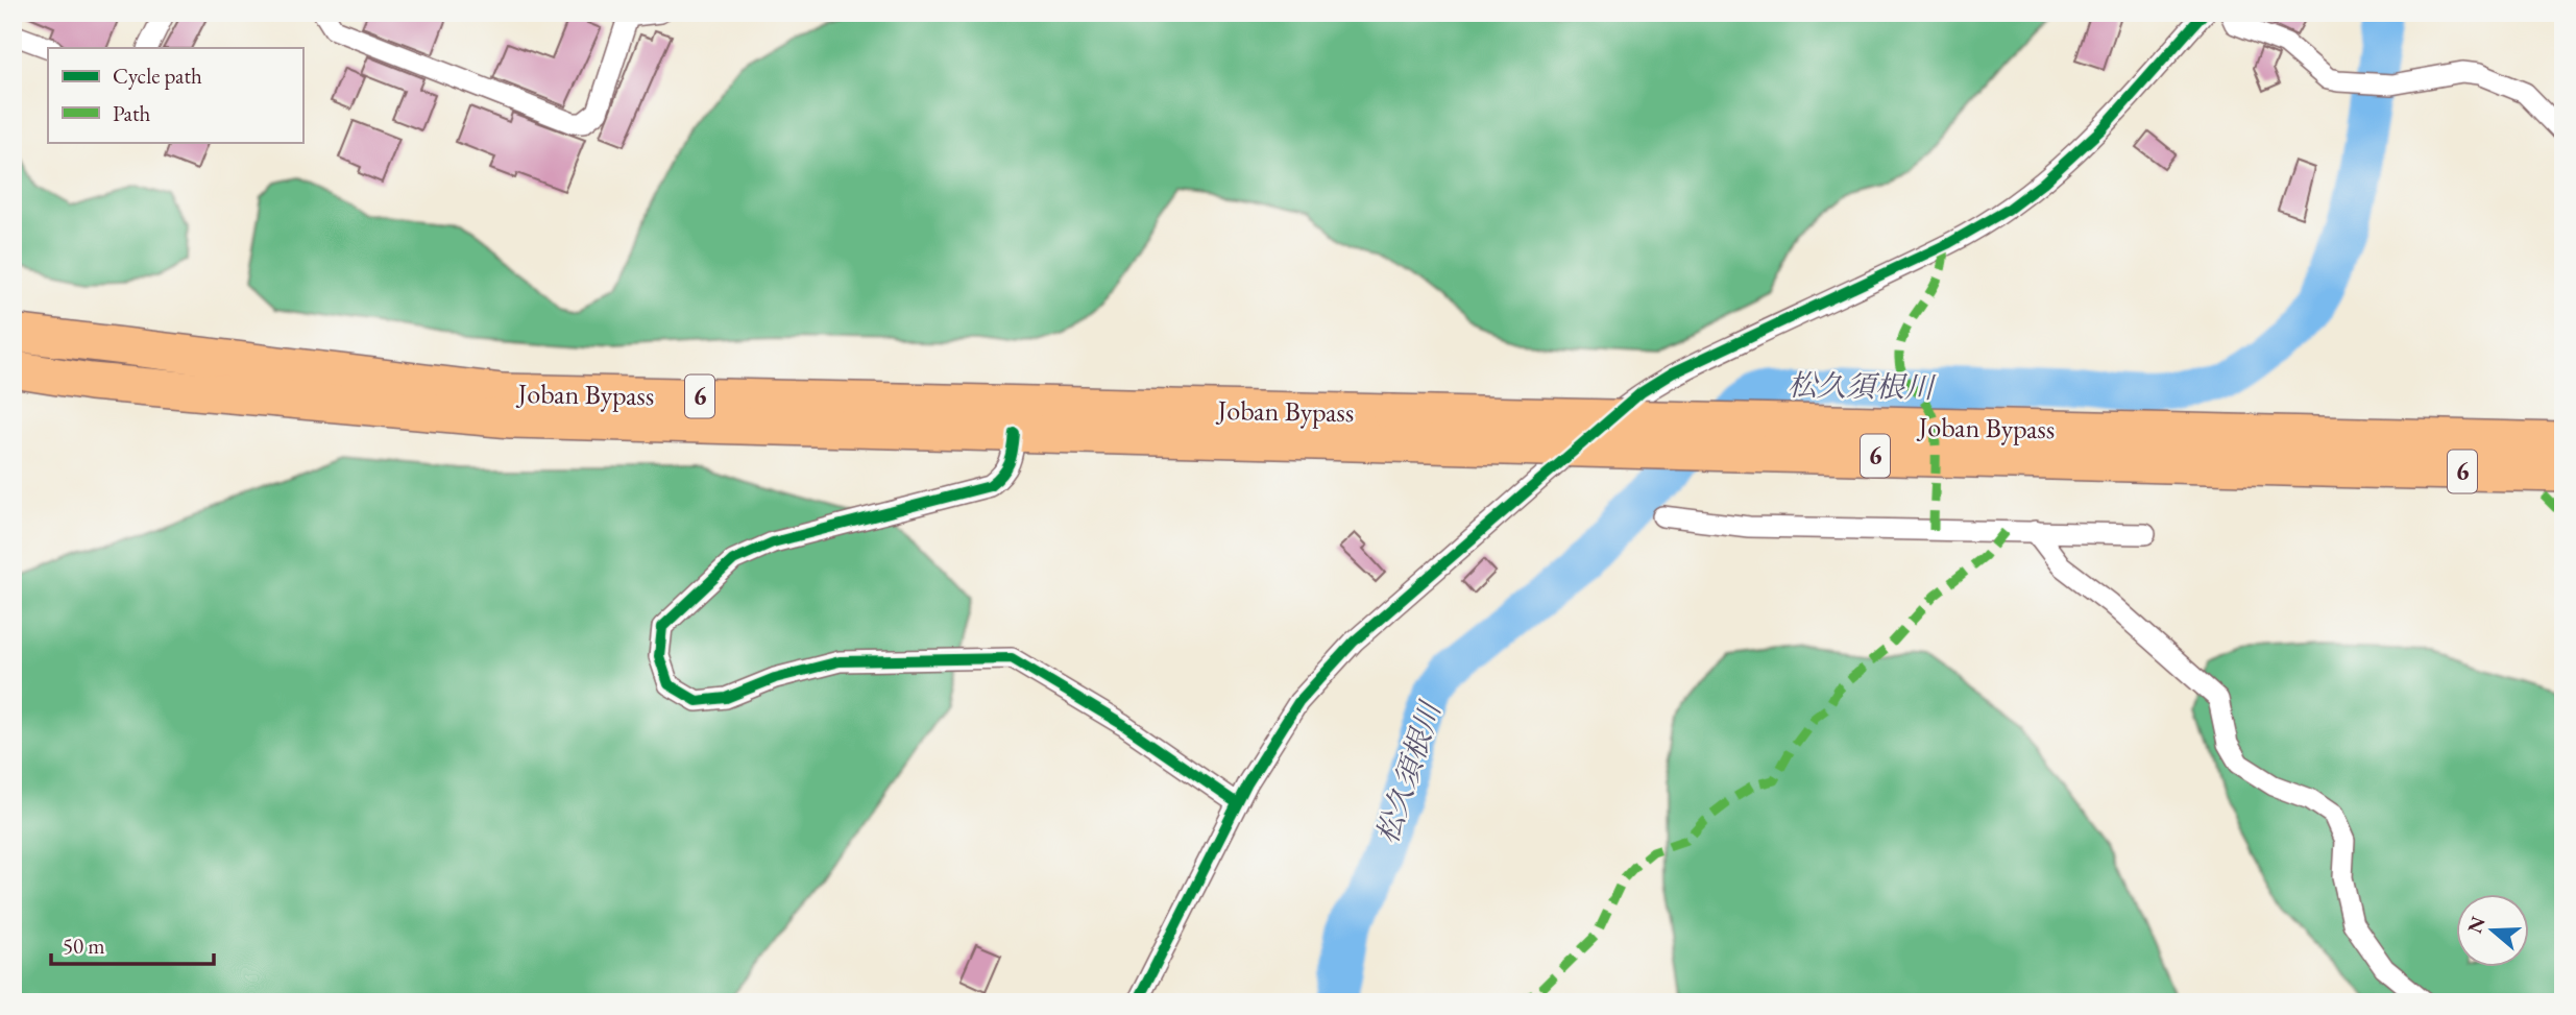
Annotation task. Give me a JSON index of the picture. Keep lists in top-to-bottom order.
{
  "streets": {
    "highway": ["Joban Bypass", "6"]
  },
  "water": ["松久須根川"],
  "legend": ["Cycle path", "Path"],
  "scale_bar": "50 m",
  "north": "left"
}
